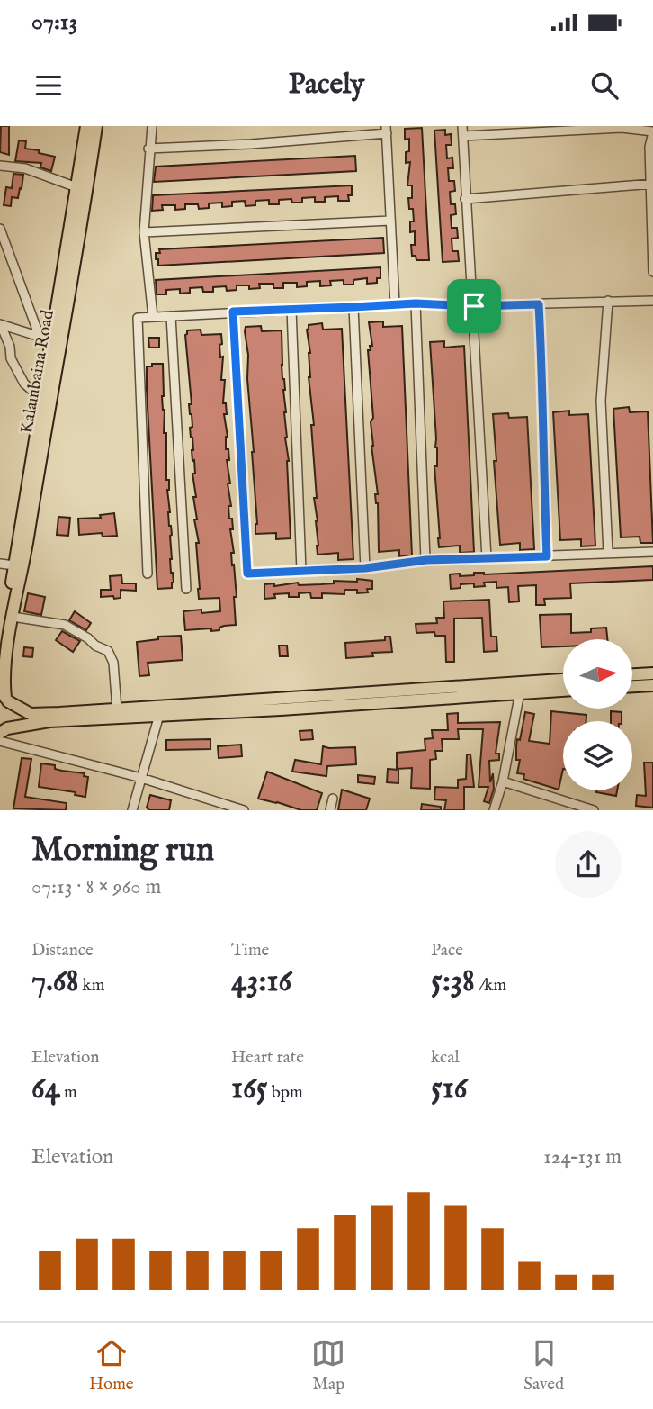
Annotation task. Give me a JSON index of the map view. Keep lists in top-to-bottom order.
{
  "streets": {
    "main road": ["Kalambaina Road"]
  },
  "north": "right",
  "page": {
    "status": "07:13",
    "header": "Pacely",
    "heading": ["Morning run", "07:13 · 8 × 960 m"],
    "stats": [
      ["Distance", "7.68 km"],
      ["Time", "43:16"],
      ["Pace", "5:38 /km"],
      ["Elevation", "64 m"],
      ["Heart rate", "165 bpm"],
      ["kcal", "516"]
    ],
    "chart": ["Elevation", "124–131 m"],
    "tabs": ["Home", "Map", "Saved"]
  }
}
